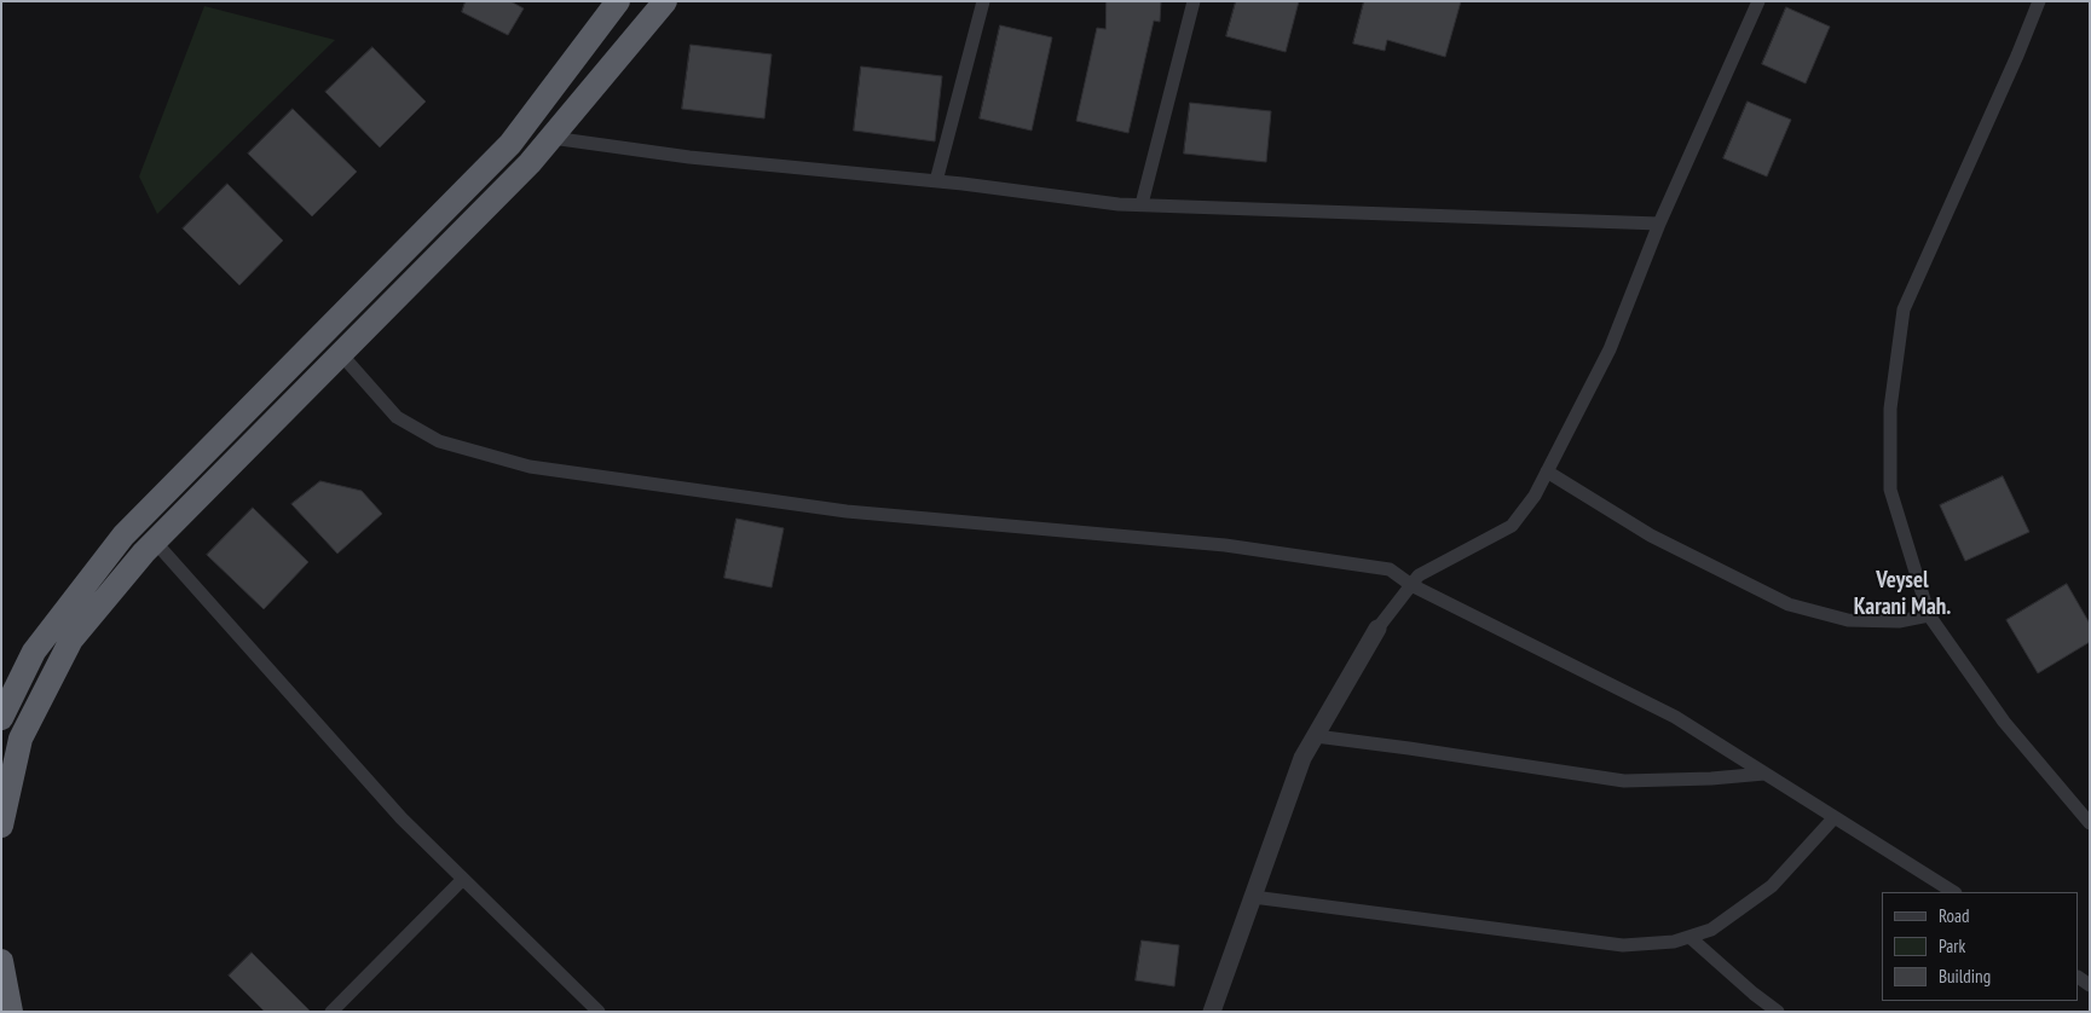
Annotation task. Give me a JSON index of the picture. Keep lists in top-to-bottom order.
{
  "districts": ["Veysel Karani Mah."],
  "legend": ["Road", "Park", "Building"]
}
